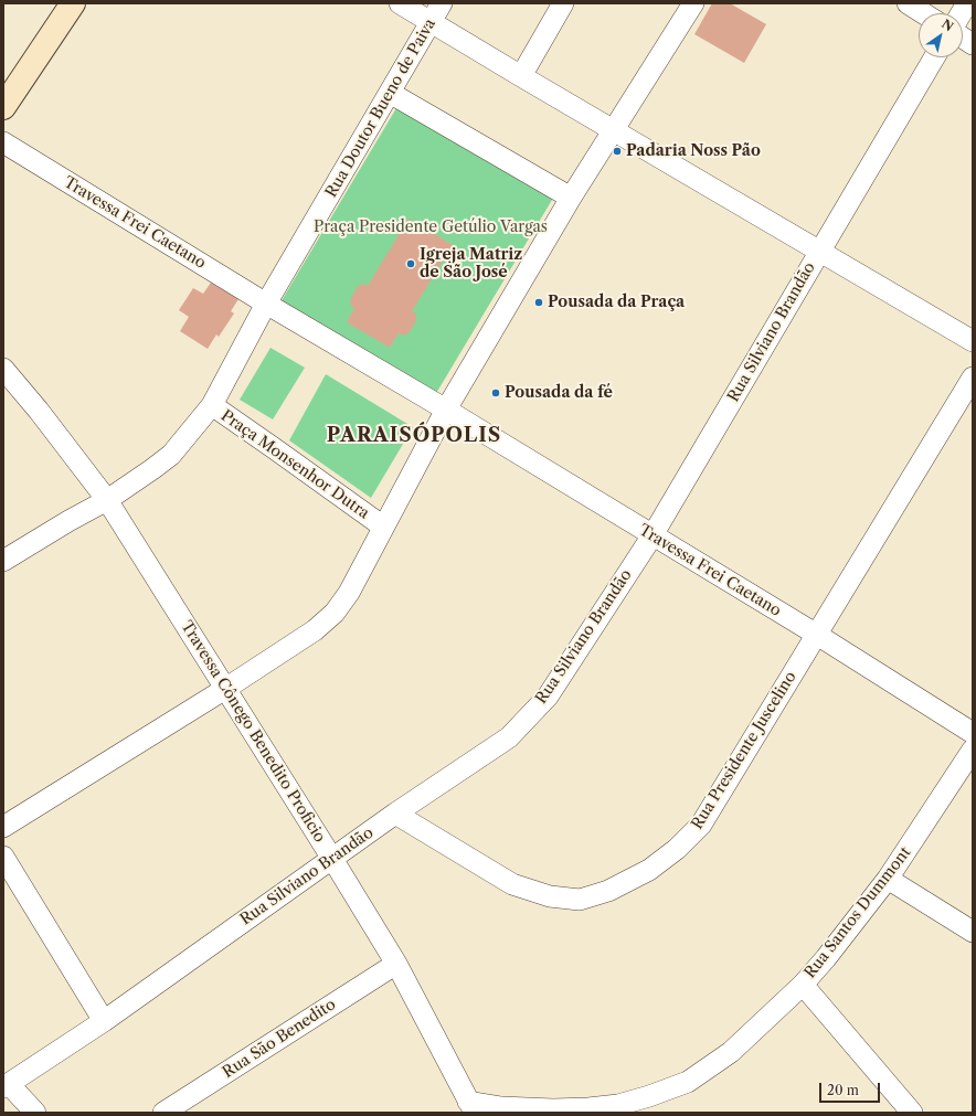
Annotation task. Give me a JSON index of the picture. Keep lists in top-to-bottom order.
{
  "streets": {
    "street": [
      "Rua Doutor Bueno de Paiva",
      "Travessa Frei Caetano",
      "Rua Silviano Brandão",
      "Praça Monsenhor Dutra",
      "Travessa Cônego Benedito Proficio",
      "Rua Presidente Juscelino",
      "Rua Santos Dummont",
      "Rua São Benedito"
    ]
  },
  "crossings": [
    ["Rua Doutor Bueno de Paiva", "Travessa Frei Caetano"],
    ["Rua Doutor Bueno de Paiva", "Praça Monsenhor Dutra"],
    ["Travessa Frei Caetano", "Rua Silviano Brandão"],
    ["Travessa Frei Caetano", "Praça Monsenhor Dutra"],
    ["Travessa Frei Caetano", "Rua Presidente Juscelino"],
    ["Rua Silviano Brandão", "Travessa Cônego Benedito Proficio"],
    ["Rua Silviano Brandão", "Rua Presidente Juscelino"],
    ["Travessa Cônego Benedito Proficio", "Rua Santos Dummont"],
    ["Travessa Cônego Benedito Proficio", "Rua São Benedito"]
  ],
  "districts": ["PARAISÓPOLIS"],
  "parks": ["Praça Presidente Getúlio Vargas"],
  "places": [
    "Padaria Noss Pão",
    "Igreja Matriz de São José",
    "Pousada da Praça",
    "Pousada da fé"
  ],
  "scale_bar": "20 m",
  "north": "top right"
}
